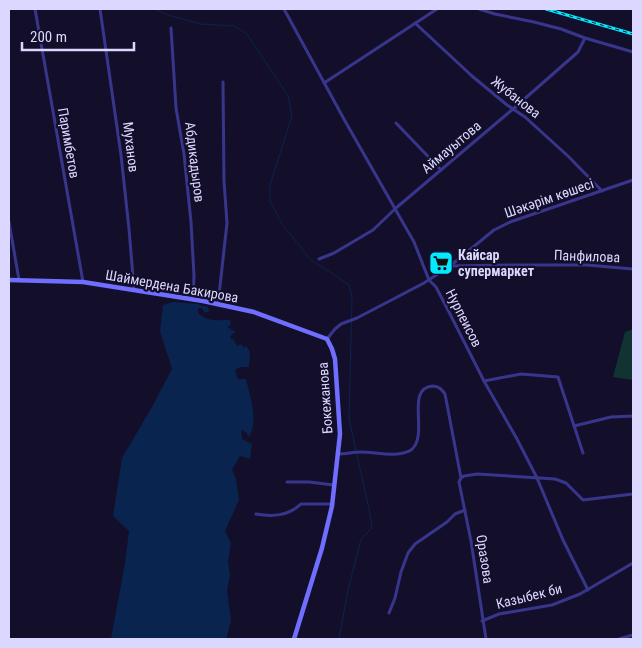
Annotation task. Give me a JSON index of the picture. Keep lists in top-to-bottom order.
{
  "streets": {
    "street": [
      "Жубанова",
      "Паримбетов",
      "Муханов",
      "Аймауытова",
      "Абдикадыров",
      "Шәкәрім көшесі",
      "Панфилова",
      "Шаймердена Бакирова",
      "Нурпеисов",
      "Бокежанова",
      "Оразова",
      "Казыбек би"
    ]
  },
  "crossings": [
    ["Жубанова", "Аймауытова"],
    ["Жубанова", "Шәкәрім көшесі"],
    ["Паримбетов", "Шаймердена Бакирова"],
    ["Муханов", "Шаймердена Бакирова"],
    ["Аймауытова", "Нурпеисов"],
    ["Абдикадыров", "Шаймердена Бакирова"],
    ["Шәкәрім көшесі", "Панфилова"],
    ["Шәкәрім көшесі", "Шаймердена Бакирова"],
    ["Шәкәрім көшесі", "Нурпеисов"],
    ["Шәкәрім көшесі", "Бокежанова"],
    ["Шаймердена Бакирова", "Бокежанова"],
    ["Нурпеисов", "Казыбек би"],
    ["Бокежанова", "Оразова"],
    ["Оразова", "Казыбек би"]
  ],
  "places": {
    "supermarket": ["Кайсар супермаркет"]
  },
  "scale_bar": "200 m"
}
